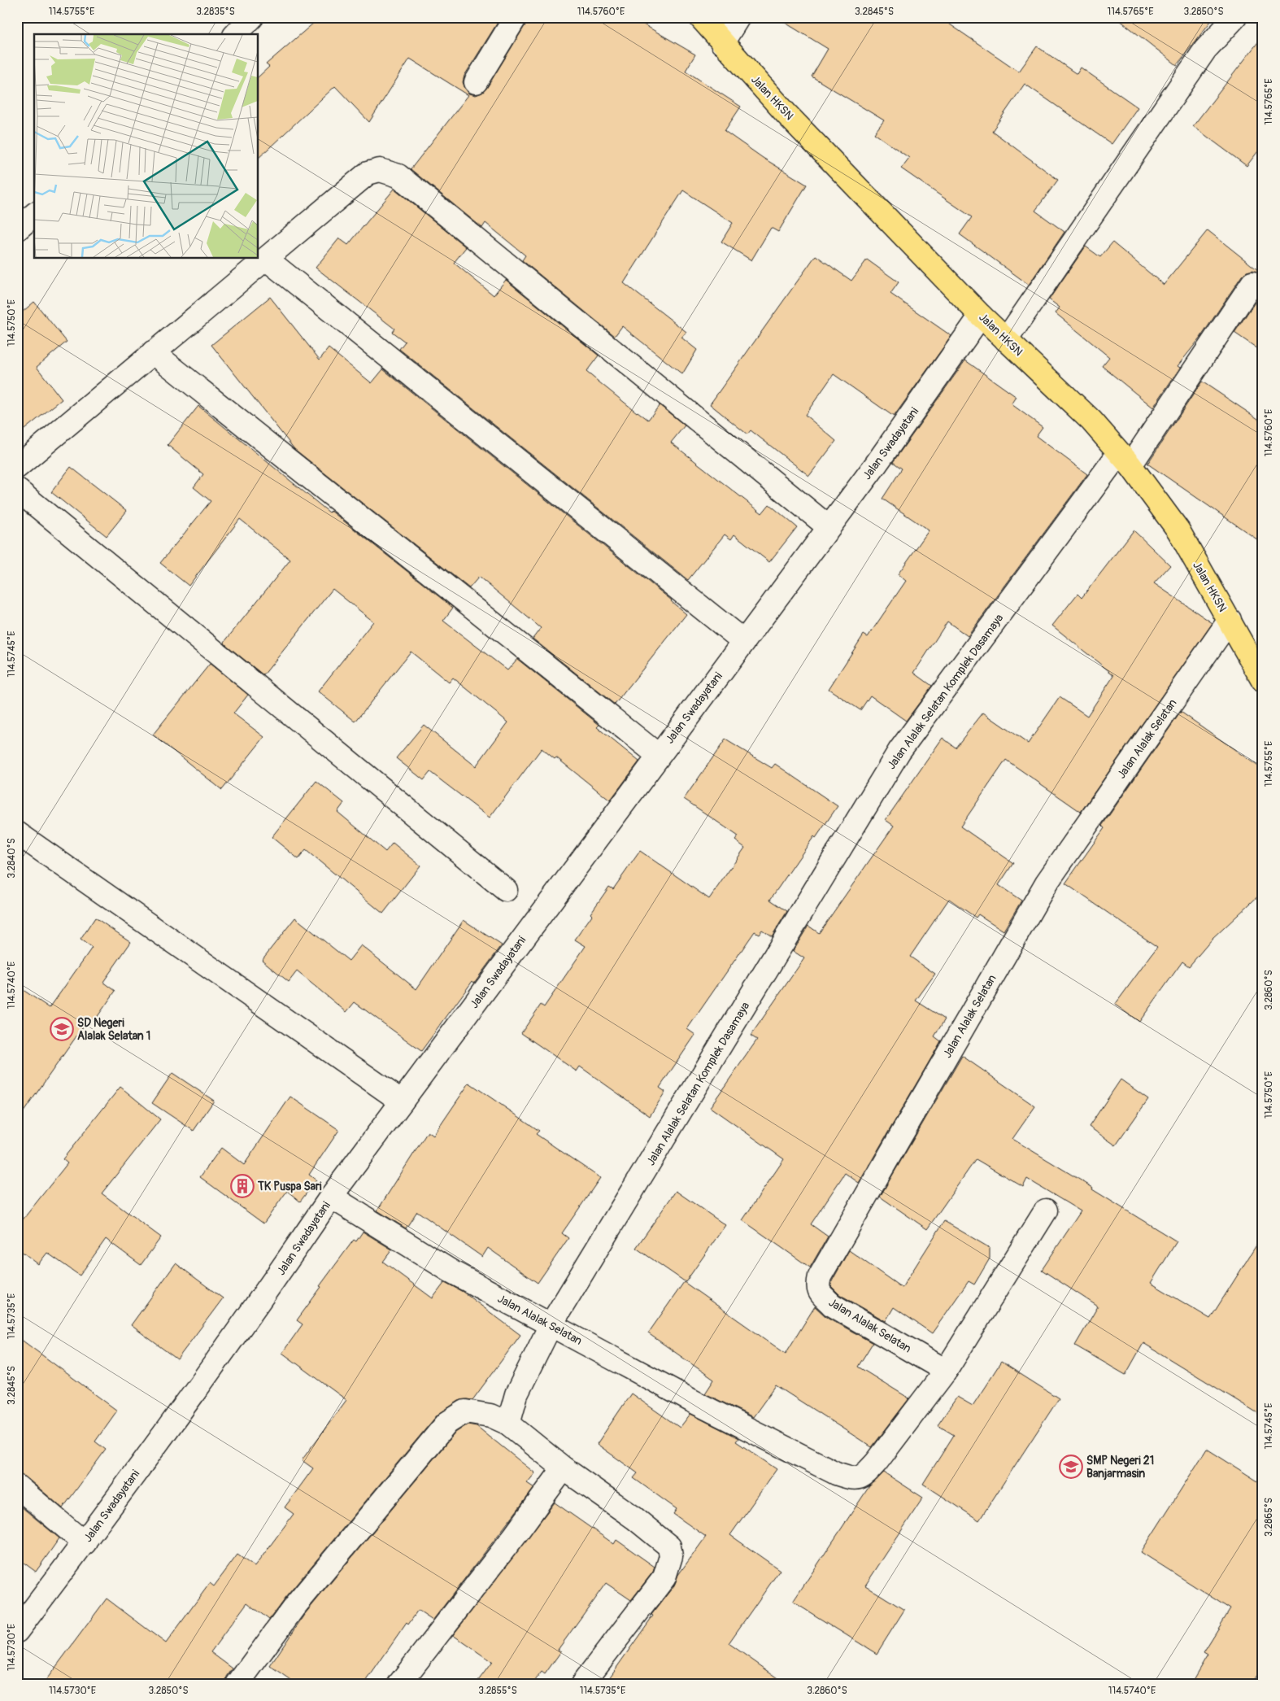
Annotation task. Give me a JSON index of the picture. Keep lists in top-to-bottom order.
{
  "streets": {
    "main road": ["Jalan HKSN"],
    "street": ["Jalan Swadayatani", "Jalan Alalak Selatan Komplek Dasamaya", "Jalan Alalak Selatan"]
  },
  "crossings": [
    ["Jalan HKSN", "Jalan Swadayatani"],
    ["Jalan HKSN", "Jalan Alalak Selatan Komplek Dasamaya"],
    ["Jalan HKSN", "Jalan Alalak Selatan"],
    ["Jalan Swadayatani", "Jalan Alalak Selatan"],
    ["Jalan Alalak Selatan Komplek Dasamaya", "Jalan Alalak Selatan"]
  ],
  "places": {
    "school or university": ["SD Negeri Alalak Selatan 1", "SMP Negeri 21 Banjarmasin"],
    "building": ["TK Puspa Sari"]
  },
  "coordinates": [
    "114.5755°E",
    "3.2835°S",
    "114.5760°E",
    "3.2845°S",
    "114.5765°E",
    "3.2850°S",
    "114.5750°E",
    "114.5745°E",
    "3.2840°S",
    "114.5740°E",
    "3.2860°S",
    "114.5735°E",
    "3.2865°S",
    "114.5730°E",
    "3.2855°S"
  ]
}
